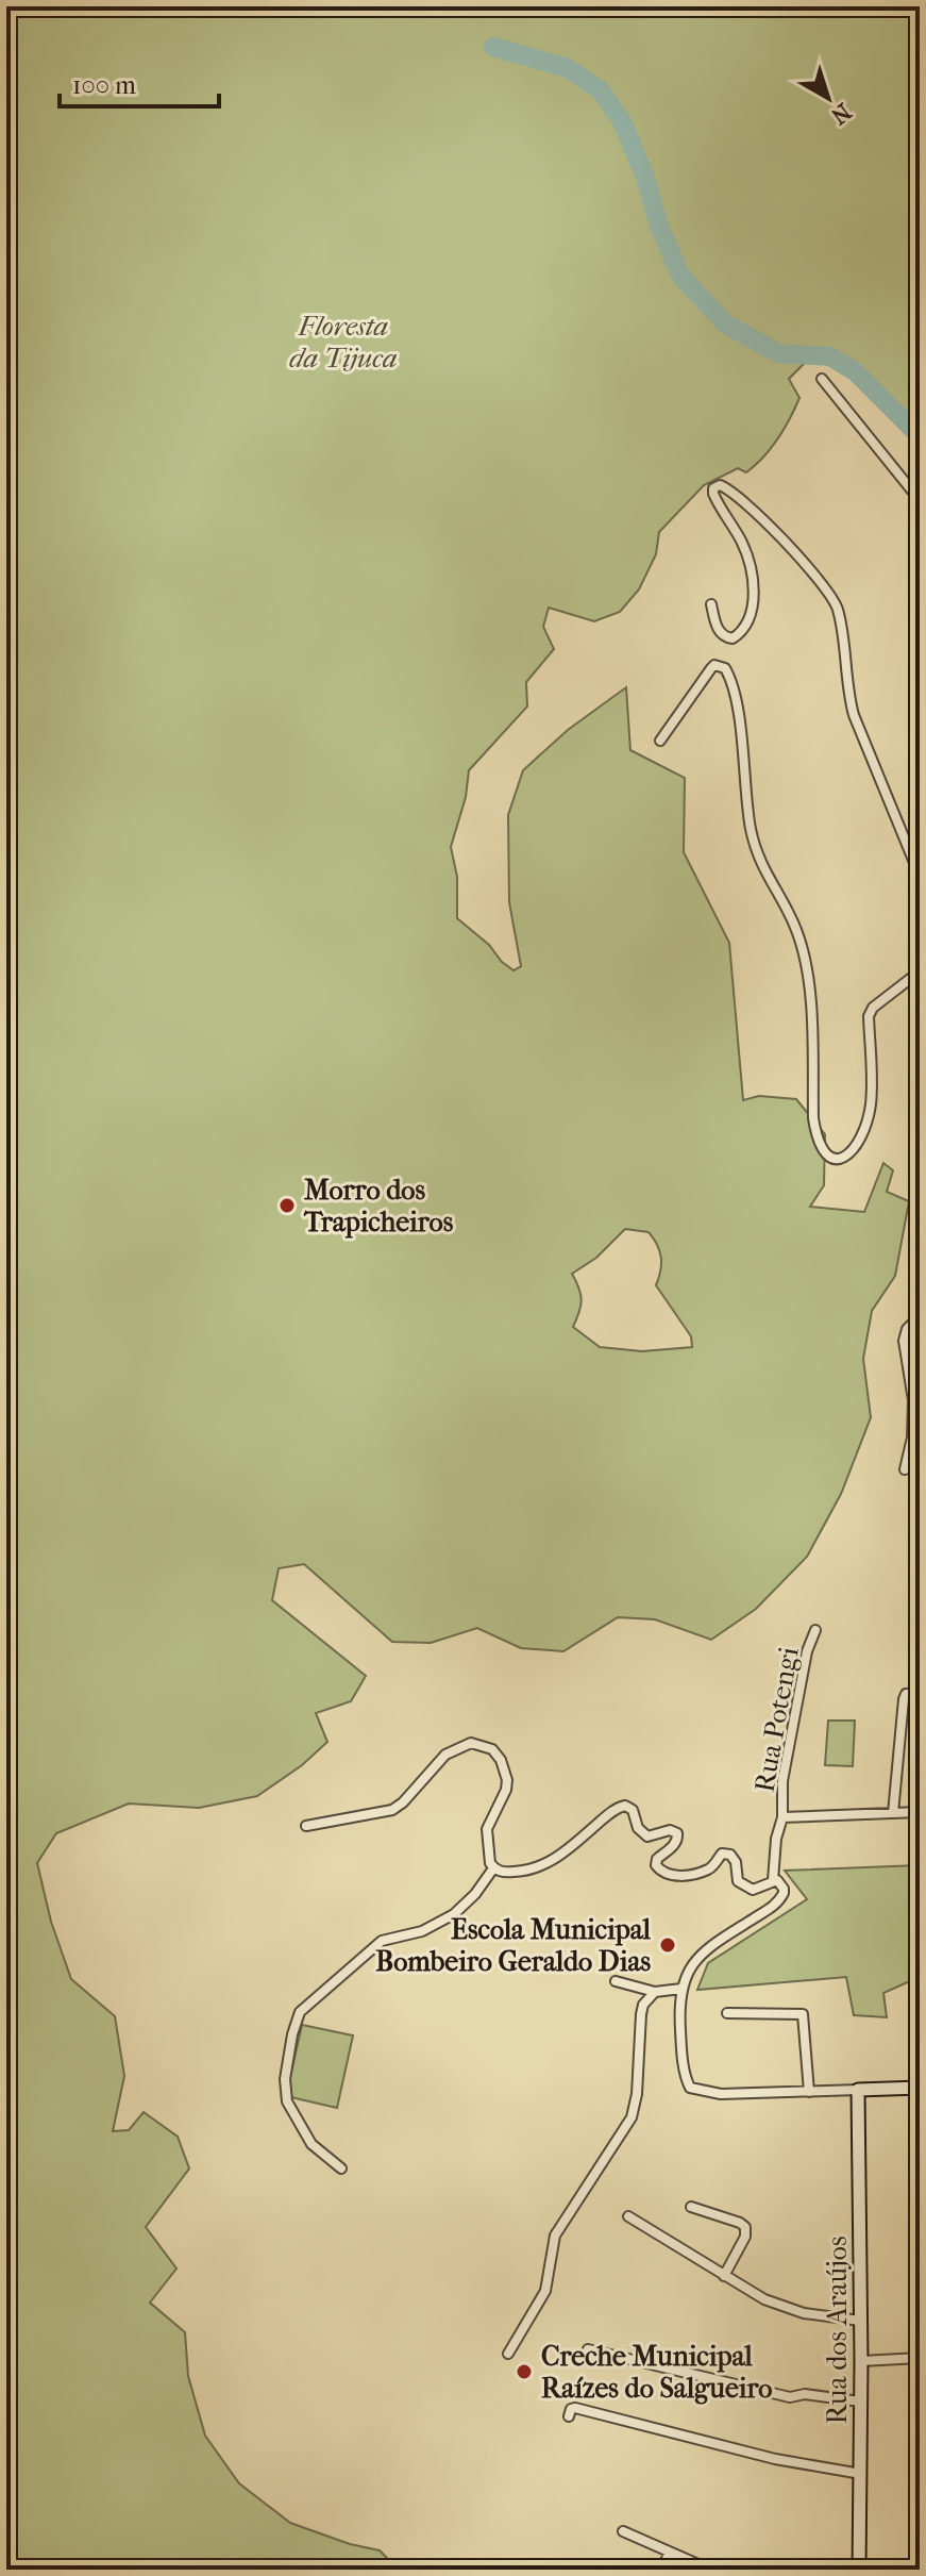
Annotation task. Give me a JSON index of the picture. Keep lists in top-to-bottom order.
{
  "streets": {
    "street": ["Rua Potengi", "Rua dos Araújos"]
  },
  "parks": ["Floresta da Tijuca"],
  "places": ["Morro dos Trapicheiros", "Escola Municipal Bombeiro Geraldo Dias", "Creche Municipal Raízes do Salgueiro"],
  "scale_bar": "100 m",
  "north": "bottom right"
}
